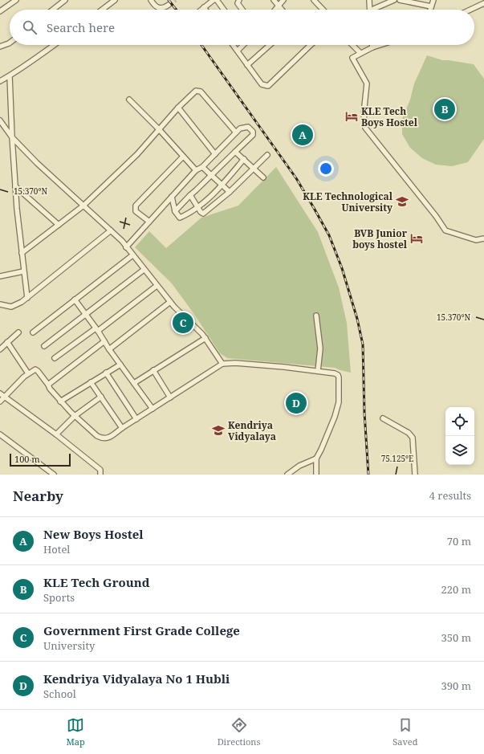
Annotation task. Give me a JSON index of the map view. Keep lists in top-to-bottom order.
{
  "places": {
    "hotel": ["KLE Tech Boys Hostel", "BVB Junior boys hostel"],
    "school or university": ["KLE Technological University", "Kendriya Vidyalaya"]
  },
  "scale_bar": "100 m",
  "page": {
    "search": "Search here",
    "pins": [
      "B",
      "A",
      "C",
      "D"
    ],
    "scale": "100 m",
    "heading": ["Nearby", "4 results"],
    "list": [
      {
        "mark": "A",
        "name": "New Boys Hostel",
        "note": "Hotel",
        "value": "70 m"
      },
      {
        "mark": "B",
        "name": "KLE Tech Ground",
        "note": "Sports",
        "value": "220 m"
      },
      {
        "mark": "C",
        "name": "Government First Grade College",
        "note": "University",
        "value": "350 m"
      },
      {
        "mark": "D",
        "name": "Kendriya Vidyalaya No 1 Hubli",
        "note": "School",
        "value": "390 m"
      }
    ],
    "nav": ["Map", "Directions", "Saved"]
  },
  "coordinates": ["15.370°N", "75.125°E"]
}
